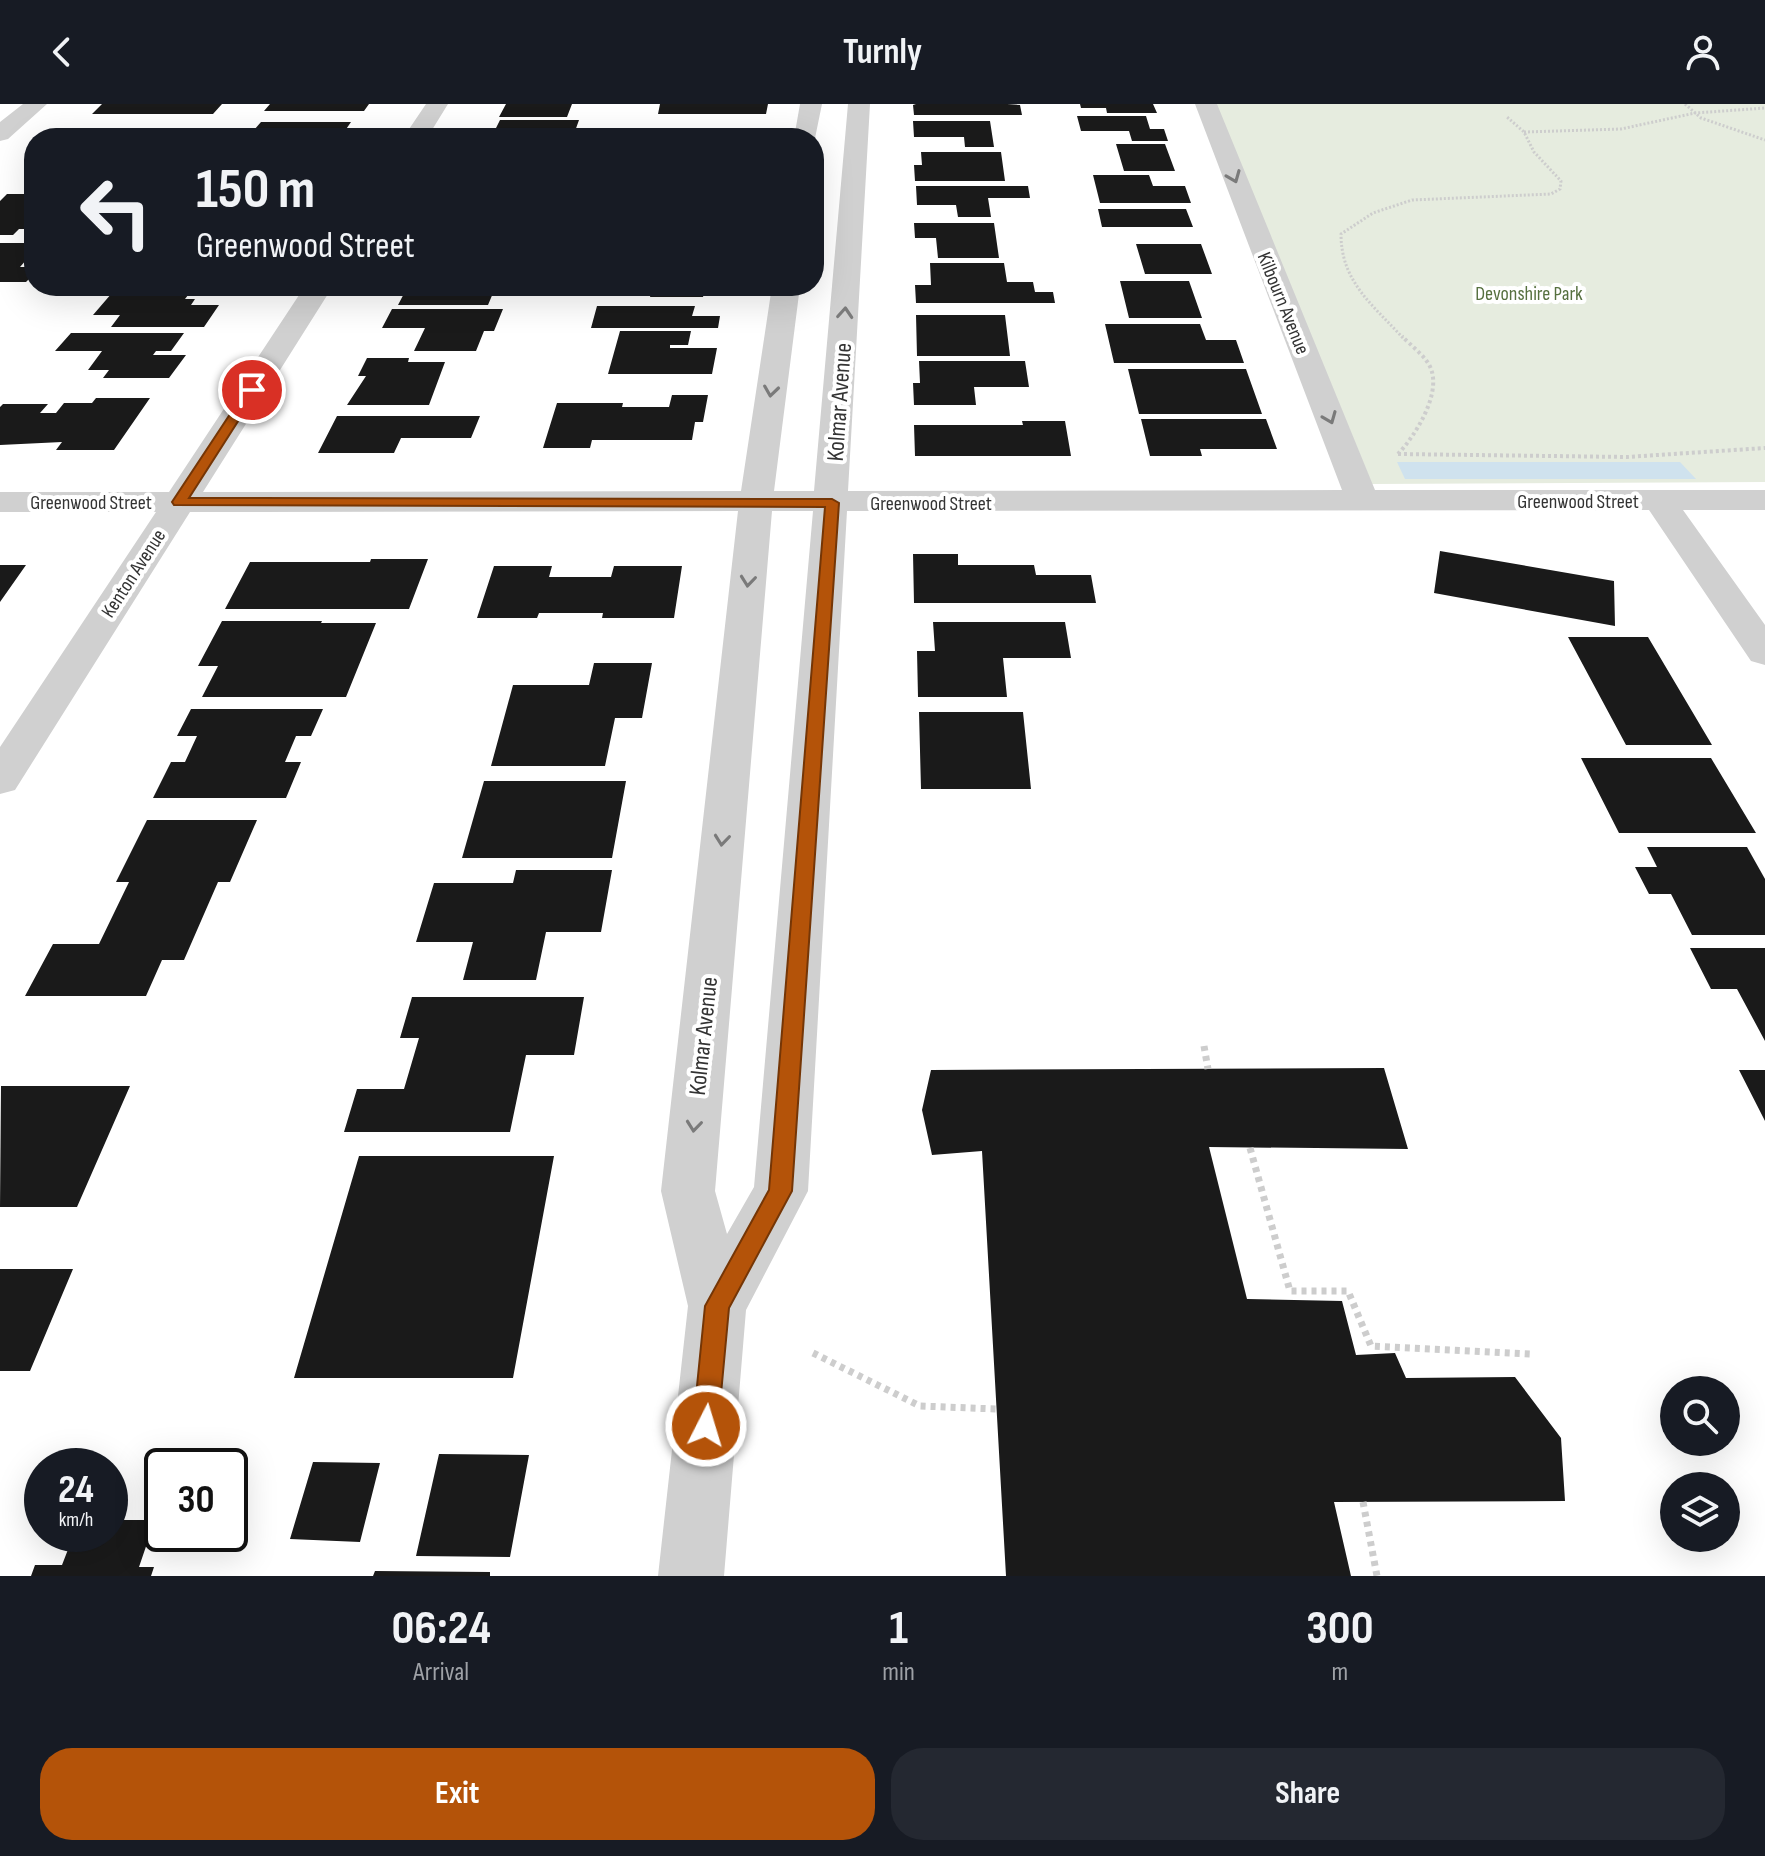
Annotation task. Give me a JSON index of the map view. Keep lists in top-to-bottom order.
{
  "streets": {
    "street": [
      "Kilbourn Avenue",
      "Kolmar Avenue",
      "Greenwood Street",
      "Kenton Avenue"
    ]
  },
  "crossings": [
    ["Kilbourn Avenue", "Greenwood Street"],
    ["Kolmar Avenue", "Greenwood Street"],
    ["Greenwood Street", "Kenton Avenue"]
  ],
  "one_way": ["Kilbourn Avenue"],
  "parks": ["Devonshire Park"],
  "page": {
    "header": "Turnly",
    "turn": ["150 m", "Greenwood Street"],
    "speed": "24 km/h",
    "limit": "30",
    "eta": [
      "06:24",
      "Arrival",
      "1",
      "min",
      "300",
      "m"
    ],
    "buttons": ["Exit", "Share"]
  }
}
